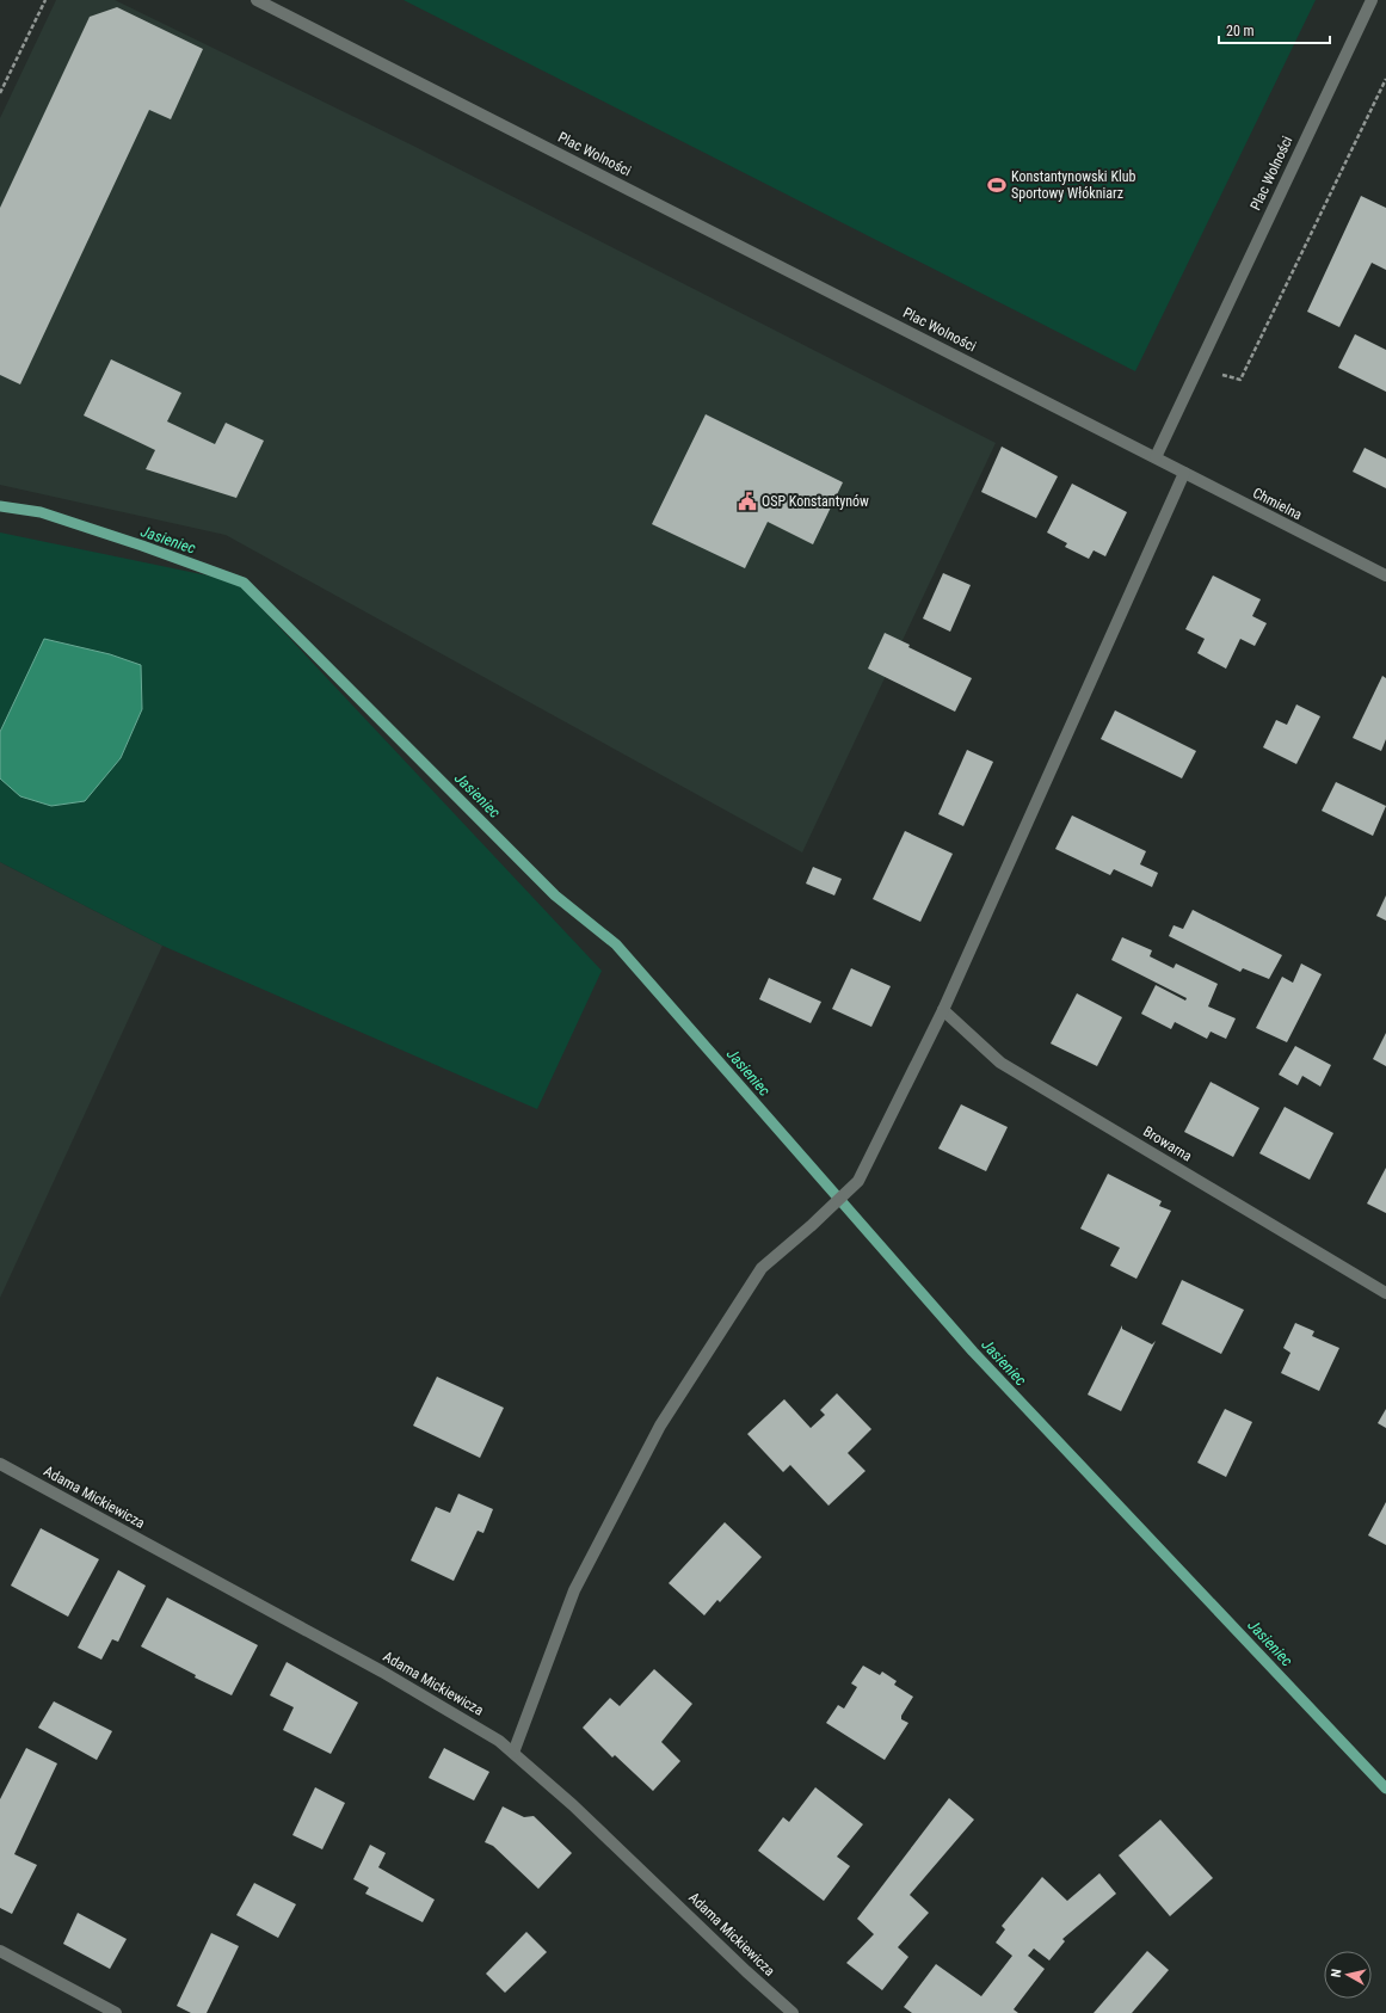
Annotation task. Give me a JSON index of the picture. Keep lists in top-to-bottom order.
{
  "streets": {
    "street": [
      "Plac Wolności",
      "Chmielna",
      "Browarna",
      "Adama Mickiewicza"
    ]
  },
  "crossings": [
    ["Plac Wolności", "Chmielna"]
  ],
  "water": ["Jasieniec"],
  "places": {
    "sports": ["Konstantynowski Klub Sportowy Włókniarz"],
    "public building": ["OSP Konstantynów"]
  },
  "scale_bar": "20 m",
  "north": "left"
}
